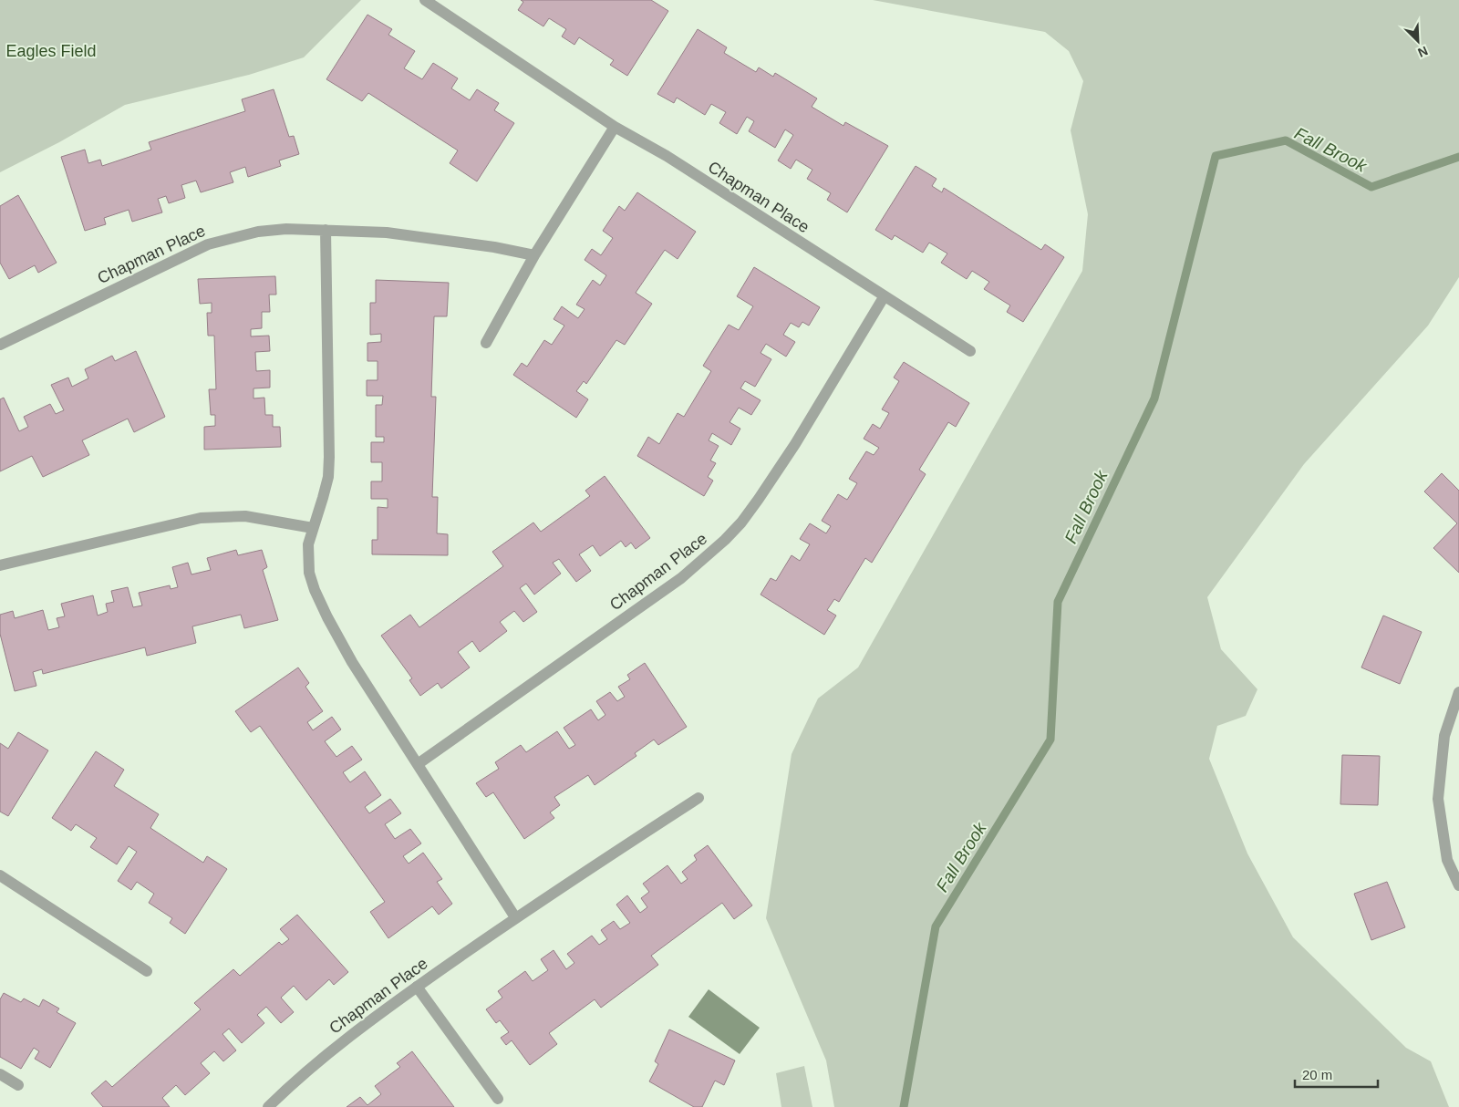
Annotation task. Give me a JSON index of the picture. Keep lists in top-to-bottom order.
{
  "streets": {
    "street": ["Chapman Place"]
  },
  "water": ["Fall Brook"],
  "parks": ["Eagles Field"],
  "scale_bar": "20 m",
  "north": "bottom right"
}
